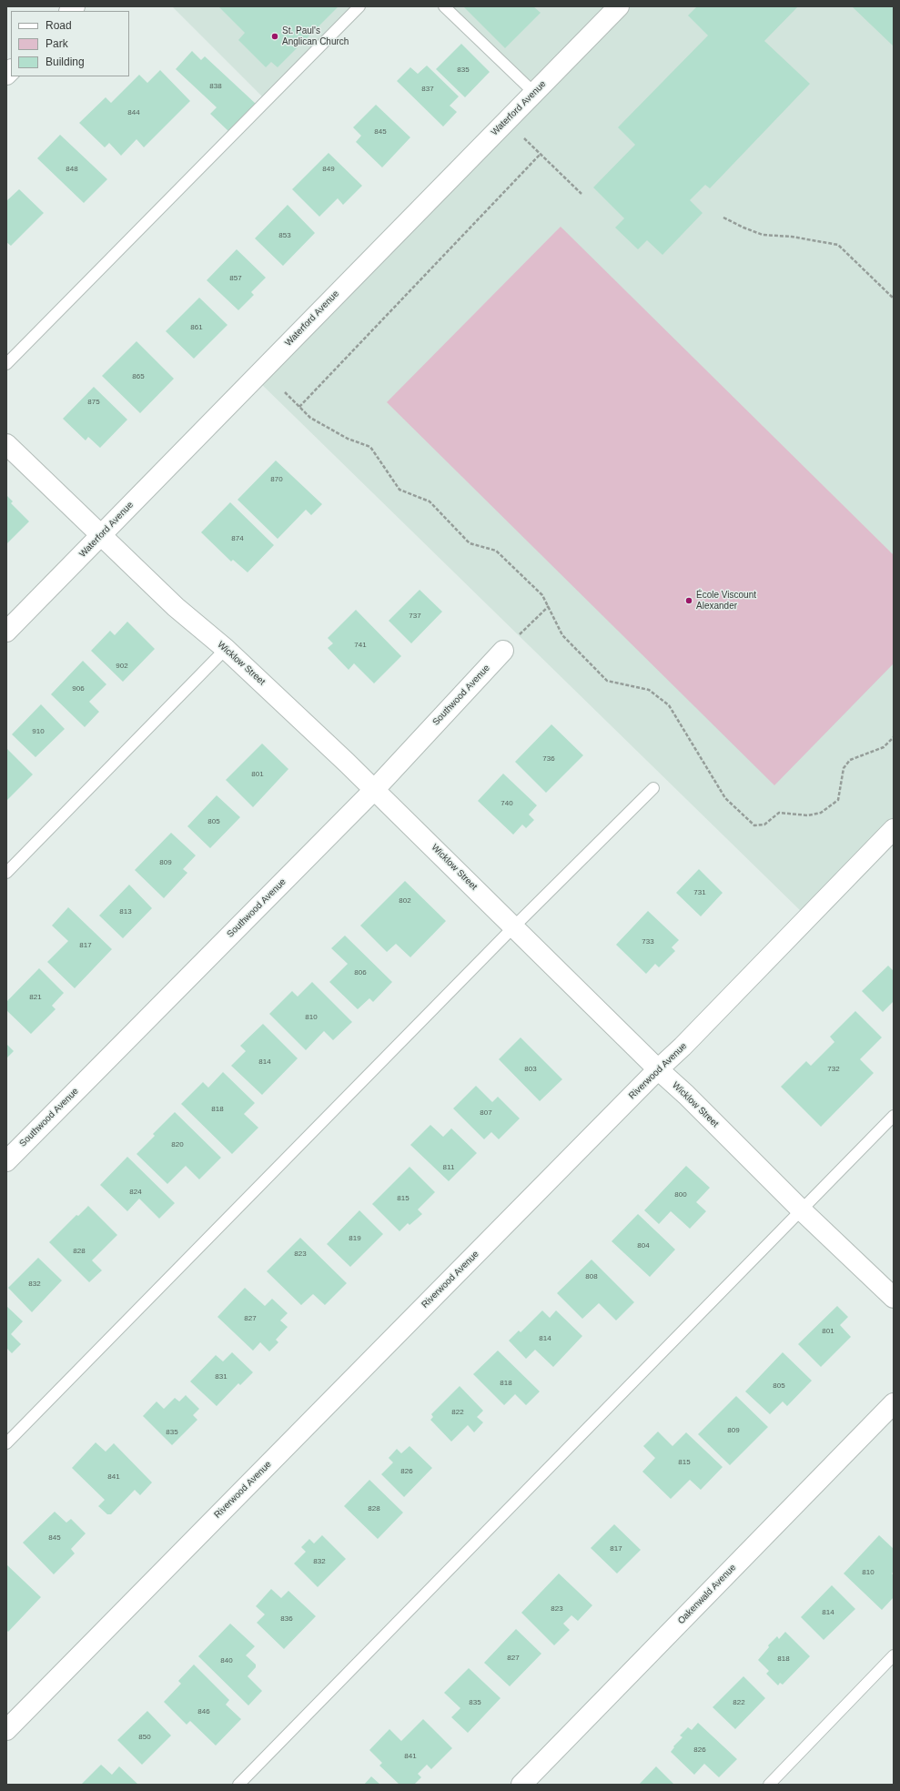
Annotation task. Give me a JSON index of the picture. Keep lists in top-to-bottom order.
{
  "streets": {
    "street": [
      "Waterford Avenue",
      "Wicklow Street",
      "Southwood Avenue",
      "Riverwood Avenue",
      "Oakenwald Avenue"
    ]
  },
  "crossings": [
    ["Waterford Avenue", "Wicklow Street"],
    ["Wicklow Street", "Southwood Avenue"],
    ["Wicklow Street", "Riverwood Avenue"]
  ],
  "places": ["St. Paul's Anglican Church", "École Viscount Alexander"],
  "house_numbers": [
    "835",
    "838",
    "837",
    "844",
    "845",
    "848",
    "849",
    "853",
    "857",
    "861",
    "865",
    "875",
    "870",
    "874",
    "737",
    "741",
    "902",
    "906",
    "910",
    "736",
    "801",
    "740",
    "805",
    "809",
    "731",
    "802",
    "813",
    "733",
    "817",
    "806",
    "821",
    "810",
    "814",
    "803",
    "732",
    "818",
    "807",
    "820",
    "811",
    "824",
    "800",
    "815",
    "819",
    "804",
    "828",
    "823",
    "808",
    "832",
    "827",
    "801",
    "814",
    "831",
    "818",
    "805",
    "822",
    "809",
    "835",
    "815",
    "826",
    "841",
    "828",
    "845",
    "817",
    "832",
    "810",
    "823",
    "814",
    "836",
    "827",
    "818",
    "840",
    "835",
    "822",
    "846",
    "850",
    "826",
    "841"
  ],
  "legend": ["Road", "Park", "Building"]
}
